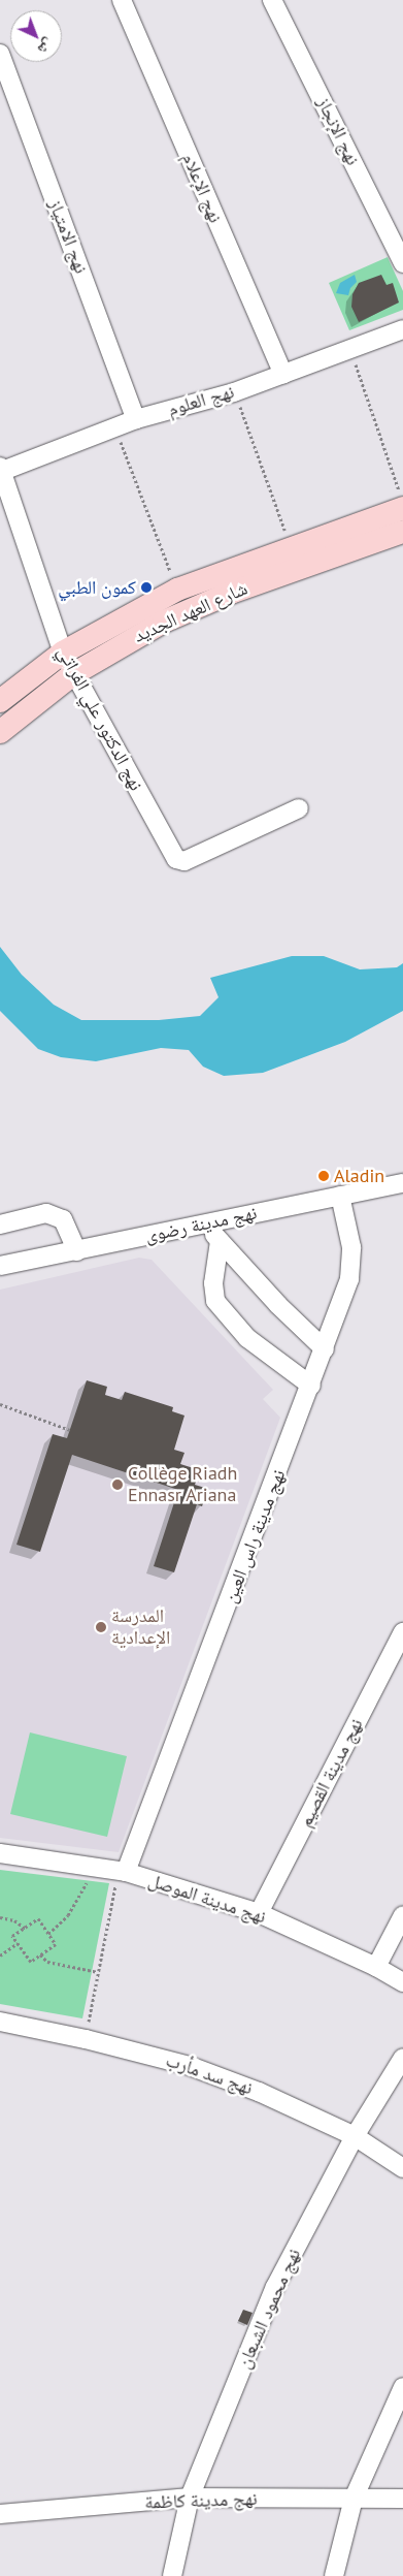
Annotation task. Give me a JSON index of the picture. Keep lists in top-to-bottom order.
{
  "streets": {
    "main road": ["شارع العهد الجديد"],
    "street": [
      "نهج الإنجاز",
      "نهج الإعلام",
      "نهج الامتياز",
      "نهج العلوم",
      "نهج الدكتور علي الفراتي",
      "نهج مدينة رضوى",
      "نهج مدينة راس العين",
      "نهج مدينة القصيم",
      "نهج مدينة الموصل",
      "نهج سد مأرب",
      "نهج محمود الشبعان",
      "نهج مدينة كاظمة"
    ]
  },
  "crossings": [
    ["نهج الإعلام", "نهج العلوم"],
    ["نهج الامتياز", "نهج العلوم"],
    ["نهج العلوم", "نهج الدكتور علي الفراتي"],
    ["شارع العهد الجديد", "نهج الدكتور علي الفراتي"],
    ["نهج مدينة رضوى", "نهج مدينة راس العين"],
    ["نهج مدينة راس العين", "نهج مدينة الموصل"],
    ["نهج مدينة القصيم", "نهج مدينة الموصل"],
    ["نهج سد مأرب", "نهج محمود الشبعان"],
    ["نهج محمود الشبعان", "نهج مدينة كاظمة"]
  ],
  "places": [
    "كمون الطبي",
    "Aladin",
    "Collège Riadh Ennasr Ariana",
    "المدرسة الإعدادية"
  ],
  "north": "bottom right"
}
